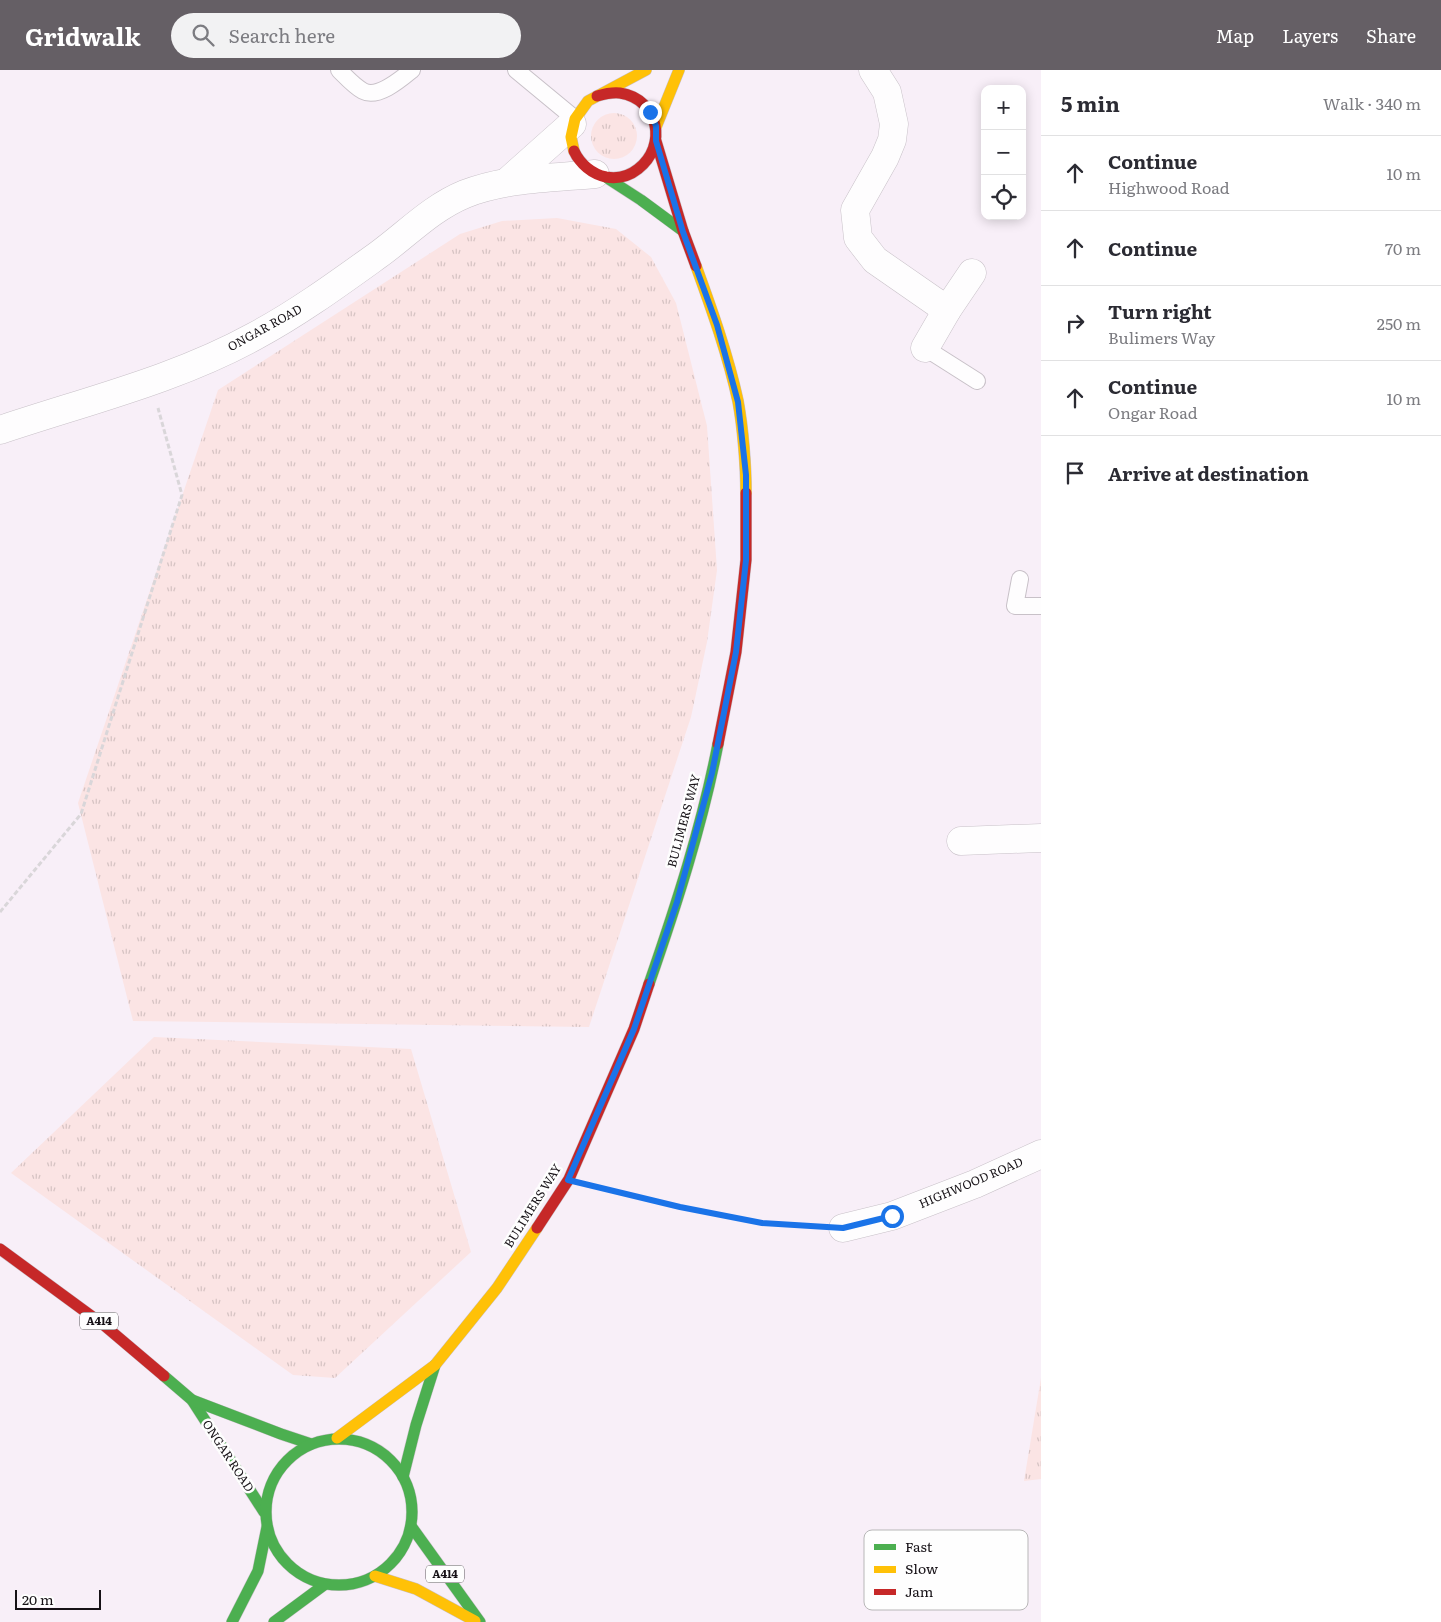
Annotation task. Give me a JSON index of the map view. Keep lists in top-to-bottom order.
{
  "streets": {
    "main road": ["ONGAR ROAD", "BULIMERS WAY", "A414"],
    "street": ["HIGHWOOD ROAD"]
  },
  "crossings": [
    ["ONGAR ROAD", "BULIMERS WAY"],
    ["ONGAR ROAD", "A414"],
    ["BULIMERS WAY", "A414"]
  ],
  "legend": ["Fast", "Slow", "Jam"],
  "scale_bar": "20 m",
  "page": {
    "header": "Gridwalk",
    "search": "Search here",
    "nav": ["Map", "Layers", "Share"],
    "heading": ["5 min", "Walk · 340 m"],
    "map_buttons": ["+", "−"],
    "list": [
      ["Continue", "Highwood Road", "10 m"],
      ["Continue", "70 m"],
      ["Turn right", "Bulimers Way", "250 m"],
      ["Continue", "Ongar Road", "10 m"],
      "Arrive at destination"
    ],
    "scale": "20 m"
  }
}
